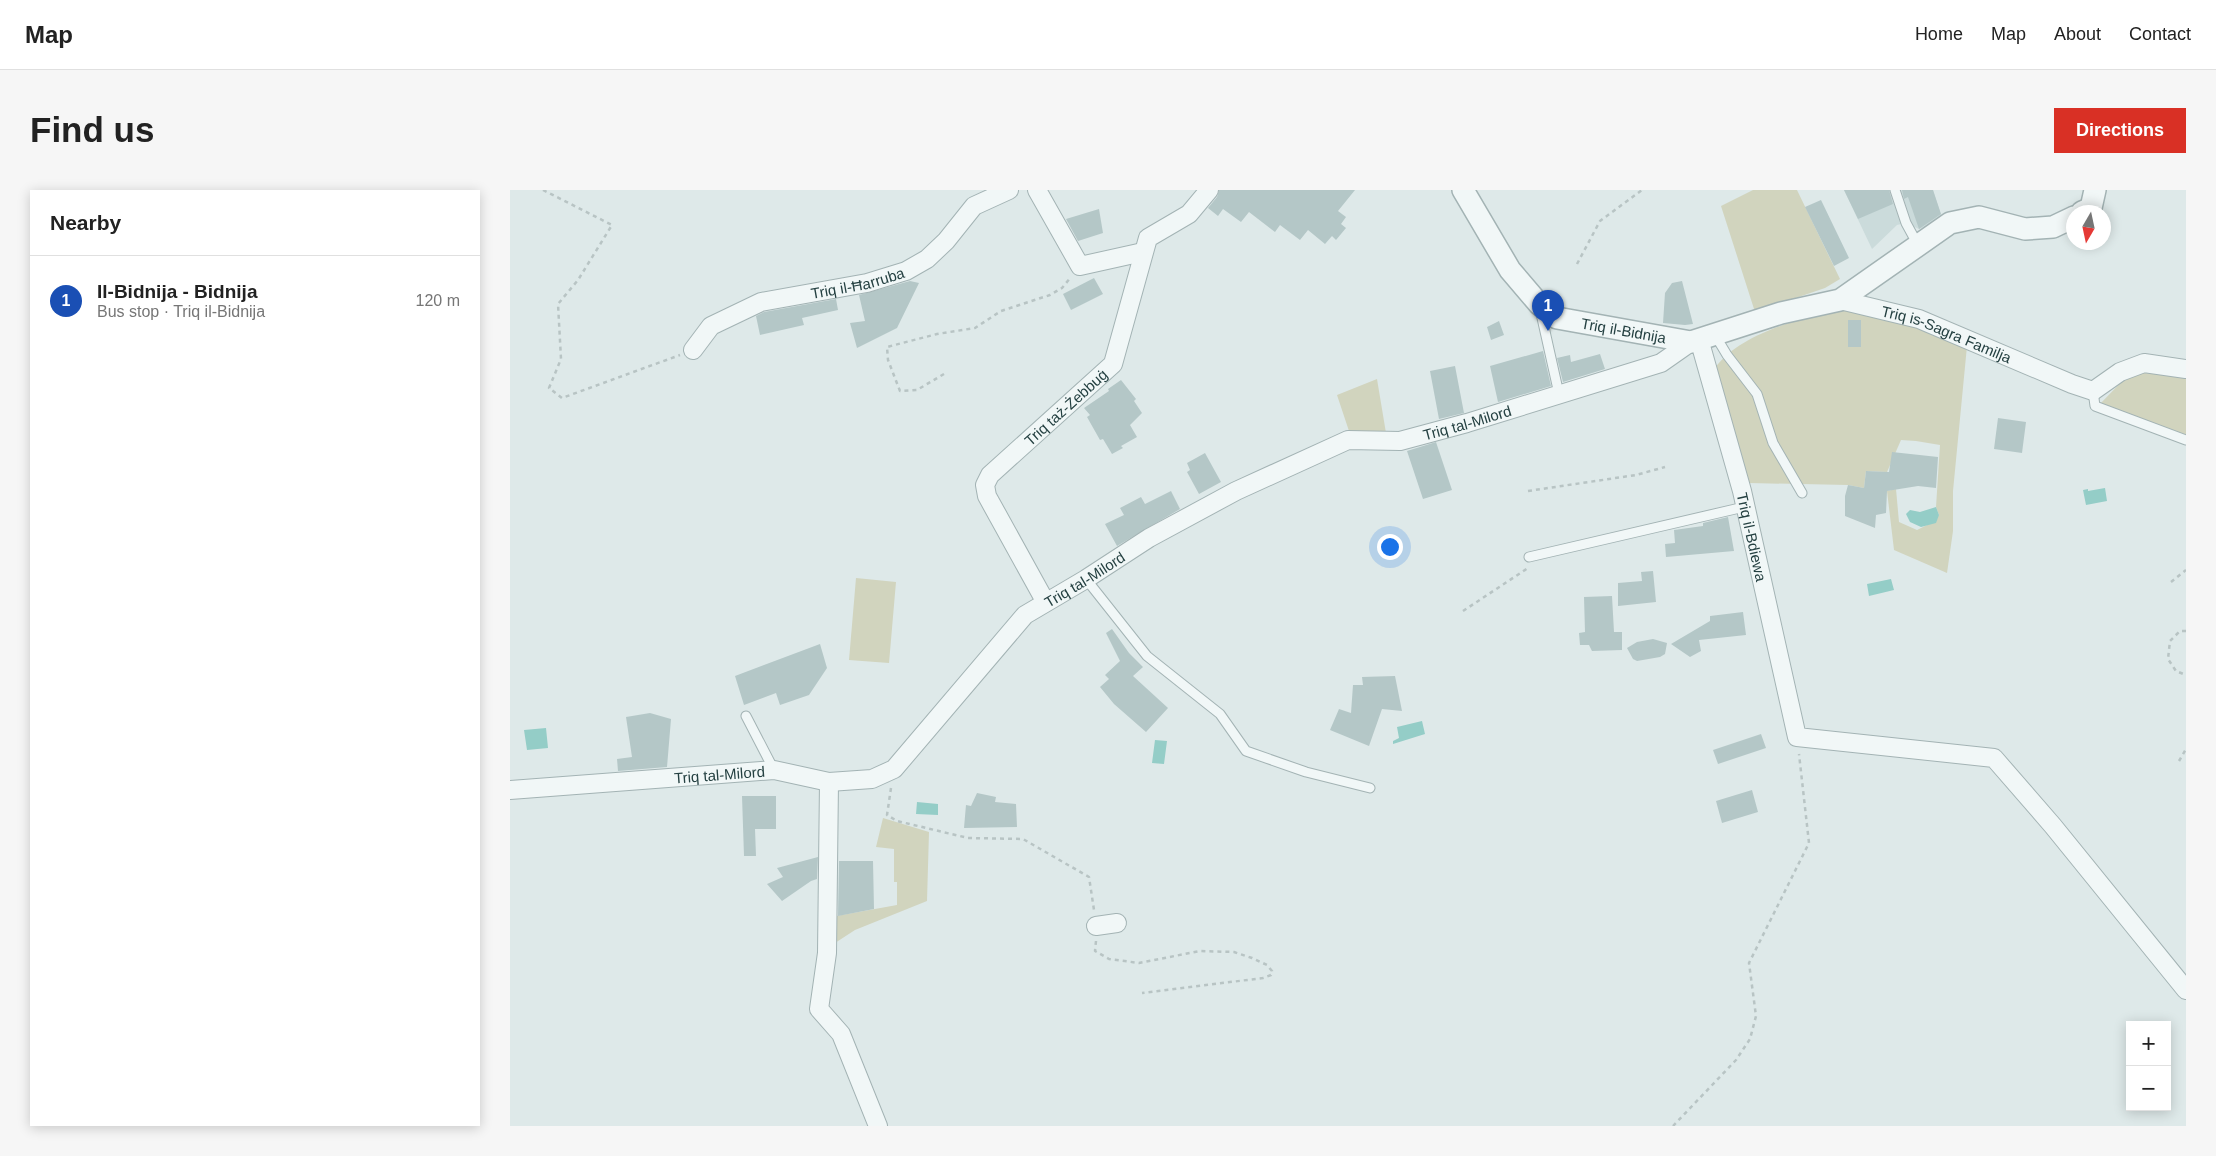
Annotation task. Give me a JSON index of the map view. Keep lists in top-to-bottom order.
{
  "streets": {
    "street": [
      "Triq il-Ħarruba",
      "Triq il-Bidnija",
      "Triq is-Sagra Familja",
      "Triq taż-Żebbuġ",
      "Triq tal-Milord",
      "Triq il-Bdiewa"
    ]
  },
  "crossings": [
    ["Triq il-Bidnija", "Triq is-Sagra Familja"],
    ["Triq il-Bidnija", "Triq tal-Milord"],
    ["Triq il-Bidnija", "Triq il-Bdiewa"],
    ["Triq is-Sagra Familja", "Triq tal-Milord"],
    ["Triq is-Sagra Familja", "Triq il-Bdiewa"],
    ["Triq taż-Żebbuġ", "Triq tal-Milord"],
    ["Triq tal-Milord", "Triq il-Bdiewa"]
  ],
  "north": "bottom",
  "page": {
    "header": "Map",
    "nav": [
      "Home",
      "Map",
      "About",
      "Contact"
    ],
    "buttons": "Directions",
    "title": "Find us",
    "heading": "Nearby",
    "list": [
      {
        "mark": "1",
        "name": "Il-Bidnija - Bidnija",
        "note": "Bus stop · Triq il-Bidnija",
        "value": "120 m"
      }
    ],
    "pins": "1",
    "map_buttons": ["+", "−"]
  }
}
